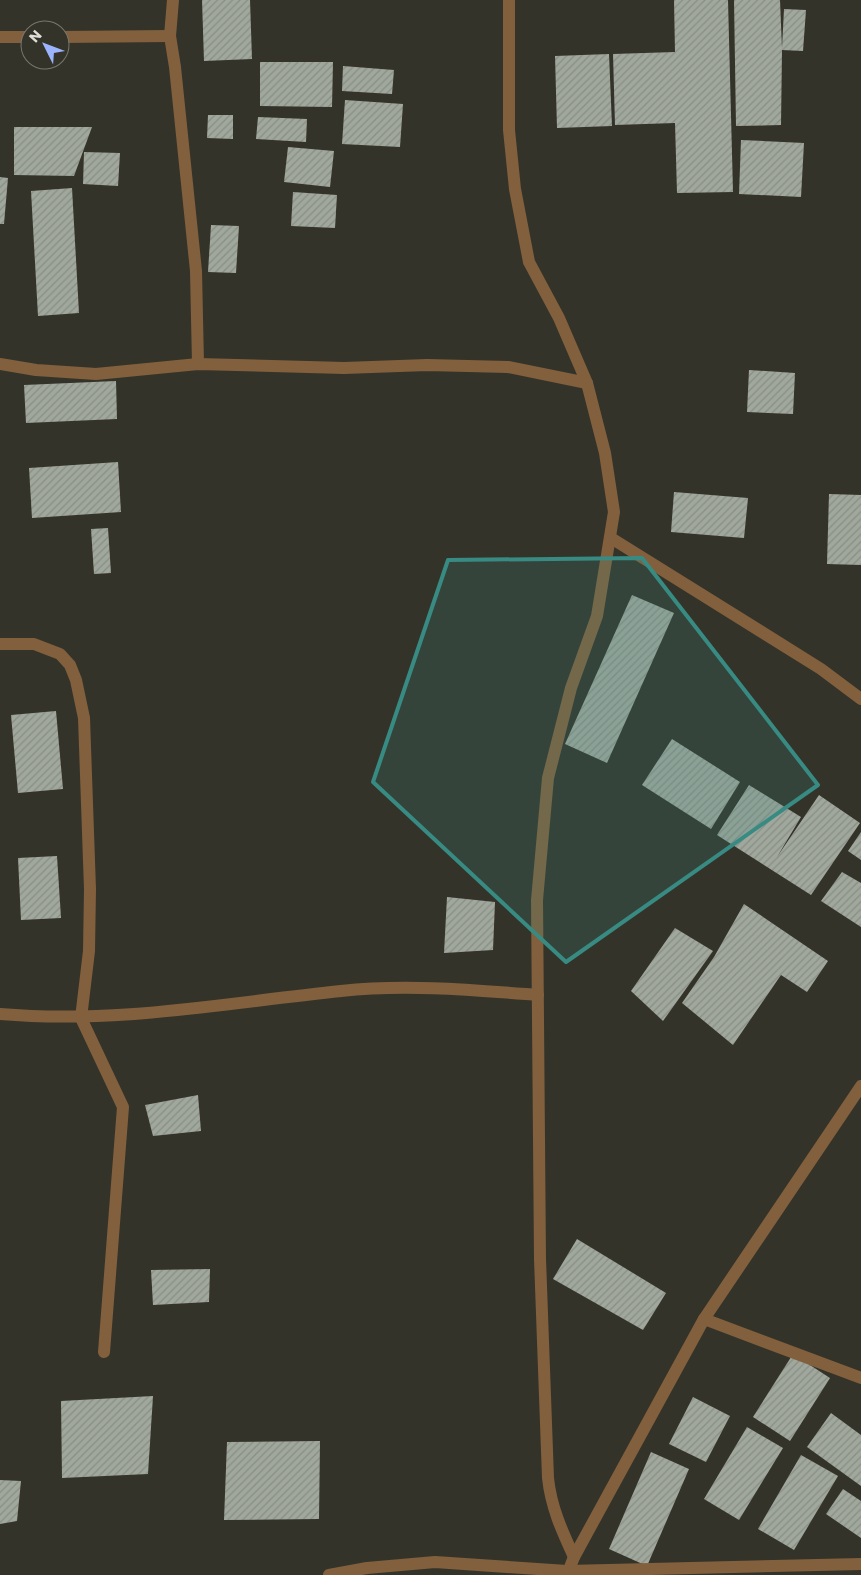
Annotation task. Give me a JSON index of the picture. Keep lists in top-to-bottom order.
{
  "north": "top left"
}
